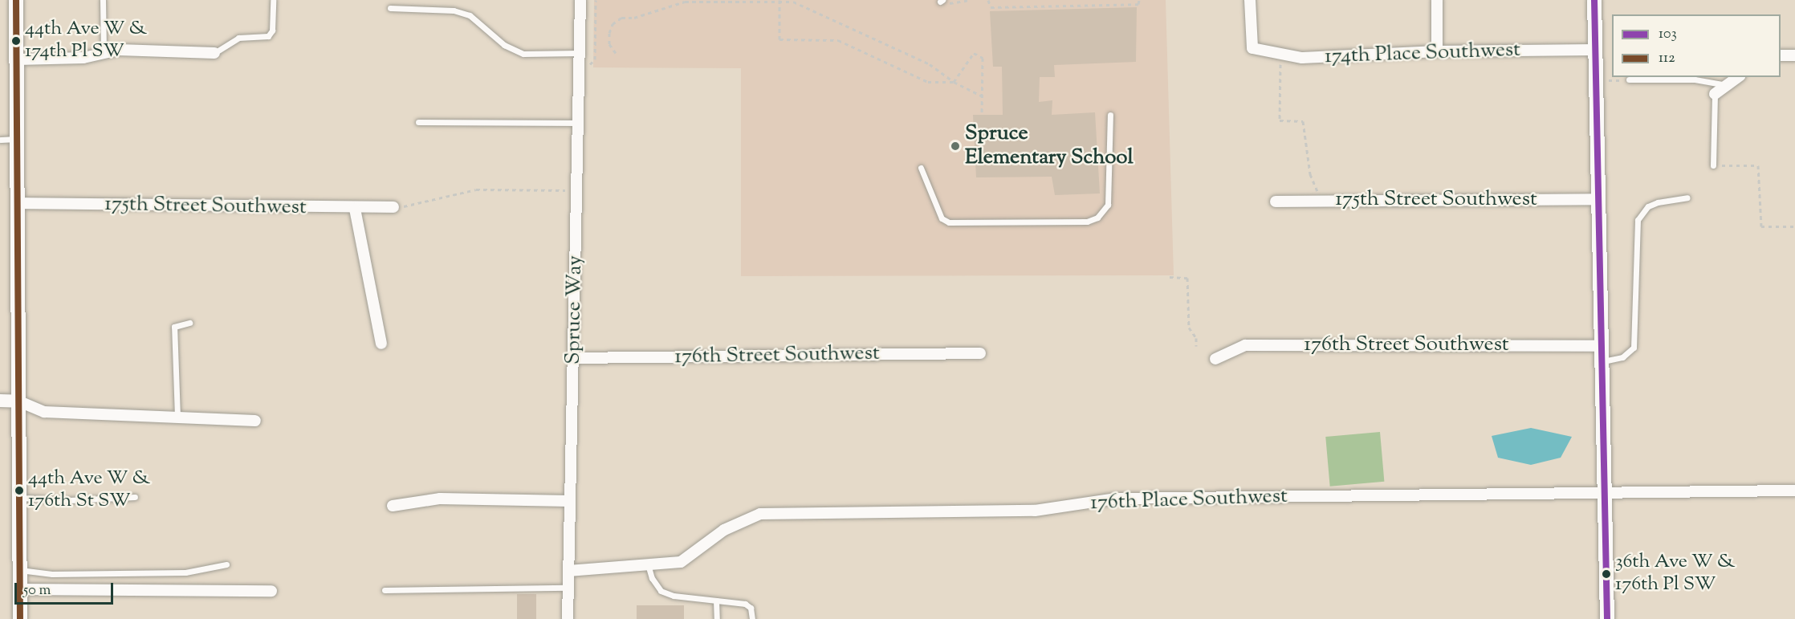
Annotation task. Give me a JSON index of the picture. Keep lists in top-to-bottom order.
{
  "streets": {
    "street": [
      "174th Place Southwest",
      "175th Street Southwest",
      "Spruce Way",
      "176th Street Southwest",
      "176th Place Southwest"
    ]
  },
  "crossings": [
    ["Spruce Way", "176th Street Southwest"],
    ["Spruce Way", "176th Place Southwest"]
  ],
  "places": [
    "44th Ave W & 174th Pl SW",
    "Spruce Elementary School",
    "44th Ave W & 176th St SW",
    "36th Ave W & 176th Pl SW"
  ],
  "lines": ["transit line 103", "transit line 112"],
  "legend": ["103", "112"],
  "scale_bar": "50 m"
}
